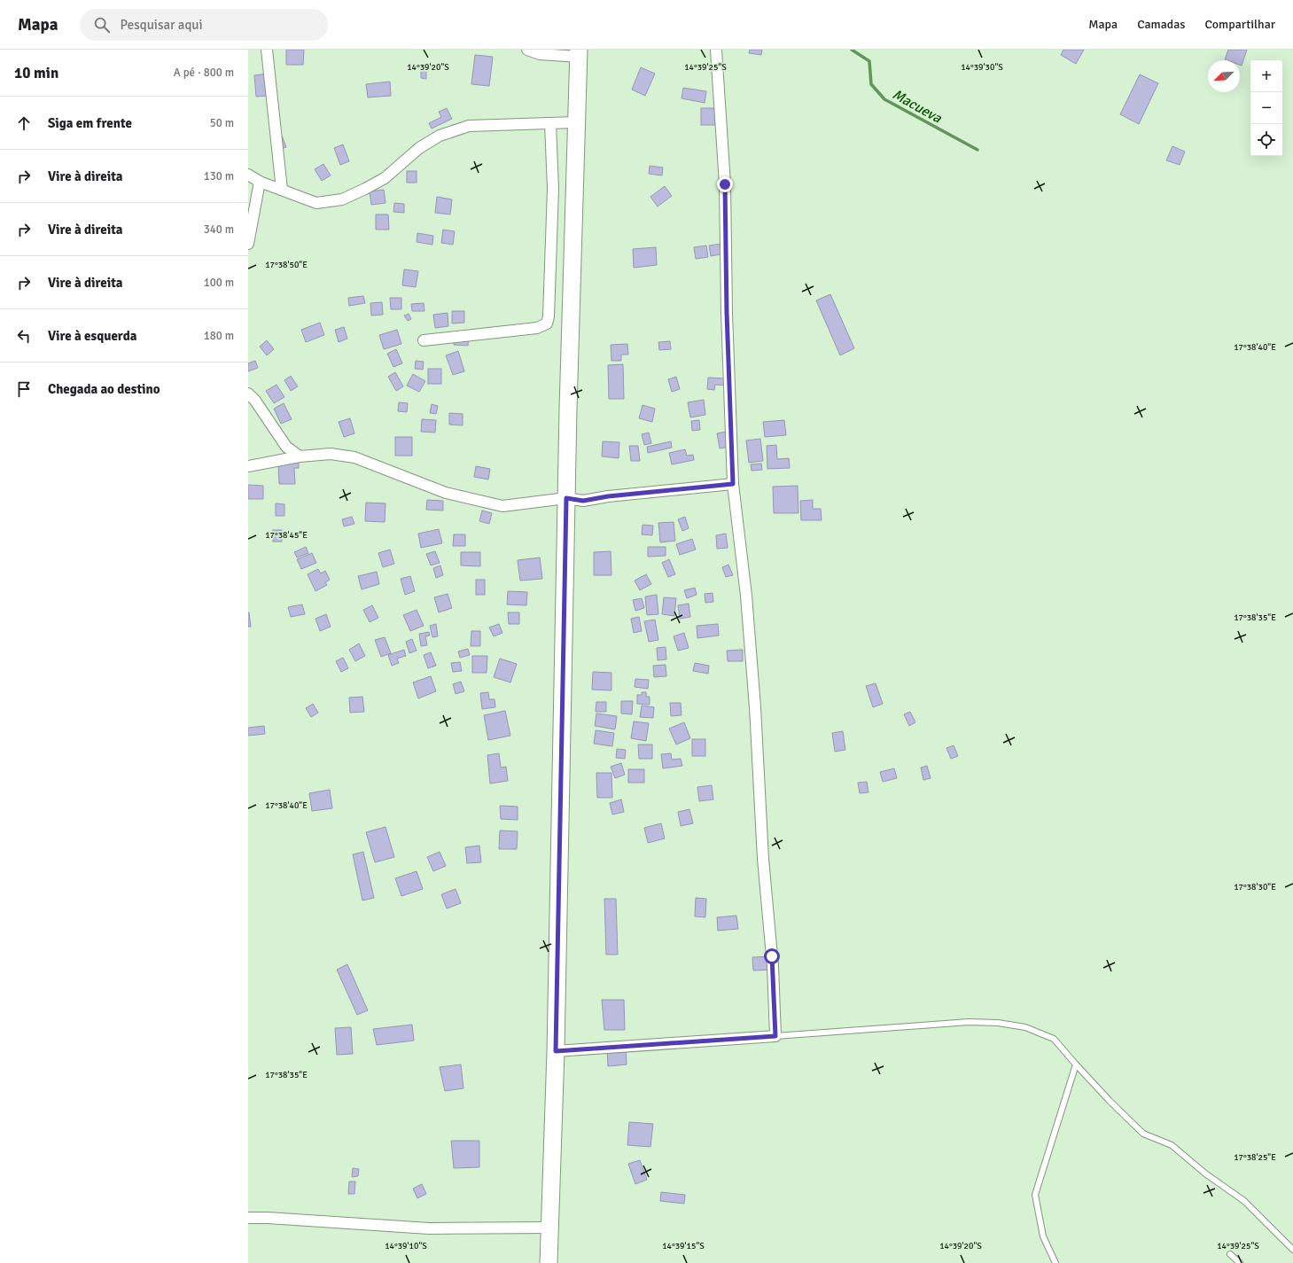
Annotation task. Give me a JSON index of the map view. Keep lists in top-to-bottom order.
{
  "water": ["Macueva"],
  "north": "bottom left",
  "page": {
    "header": "Mapa",
    "search": "Pesquisar aqui",
    "nav": ["Mapa", "Camadas", "Compartilhar"],
    "heading": ["10 min", "A pé · 800 m"],
    "map_buttons": ["+", "−"],
    "list": [
      ["Siga em frente", "50 m"],
      ["Vire à direita", "130 m"],
      ["Vire à direita", "340 m"],
      ["Vire à direita", "100 m"],
      ["Vire à esquerda", "180 m"],
      "Chegada ao destino"
    ]
  },
  "coordinates": [
    "14°39'20\"S",
    "14°39'25\"S",
    "14°39'30\"S",
    "17°38'50\"E",
    "17°38'40\"E",
    "17°38'45\"E",
    "17°38'35\"E",
    "17°38'30\"E",
    "17°38'25\"E",
    "14°39'10\"S",
    "14°39'15\"S"
  ]
}
